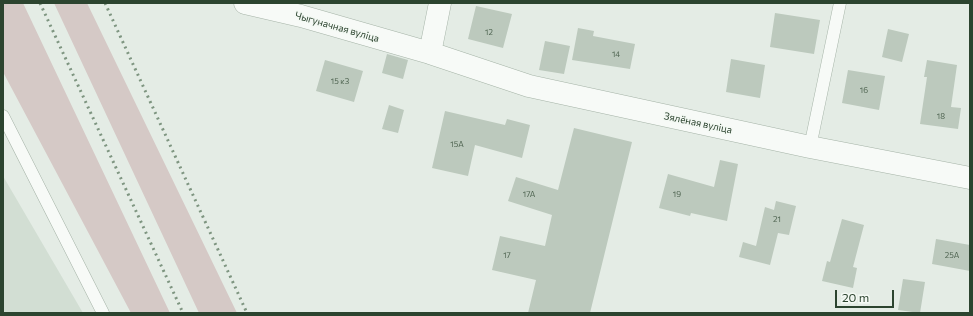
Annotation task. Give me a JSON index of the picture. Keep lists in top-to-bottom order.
{
  "streets": {
    "street": ["Чыгуначная вуліца", "Зялёная вуліца"]
  },
  "crossings": [
    ["Чыгуначная вуліца", "Зялёная вуліца"]
  ],
  "house_numbers": [
    "12",
    "14",
    "15 к3",
    "16",
    "18",
    "15А",
    "17А",
    "19",
    "21",
    "17",
    "25А"
  ],
  "scale_bar": "20 m"
}
